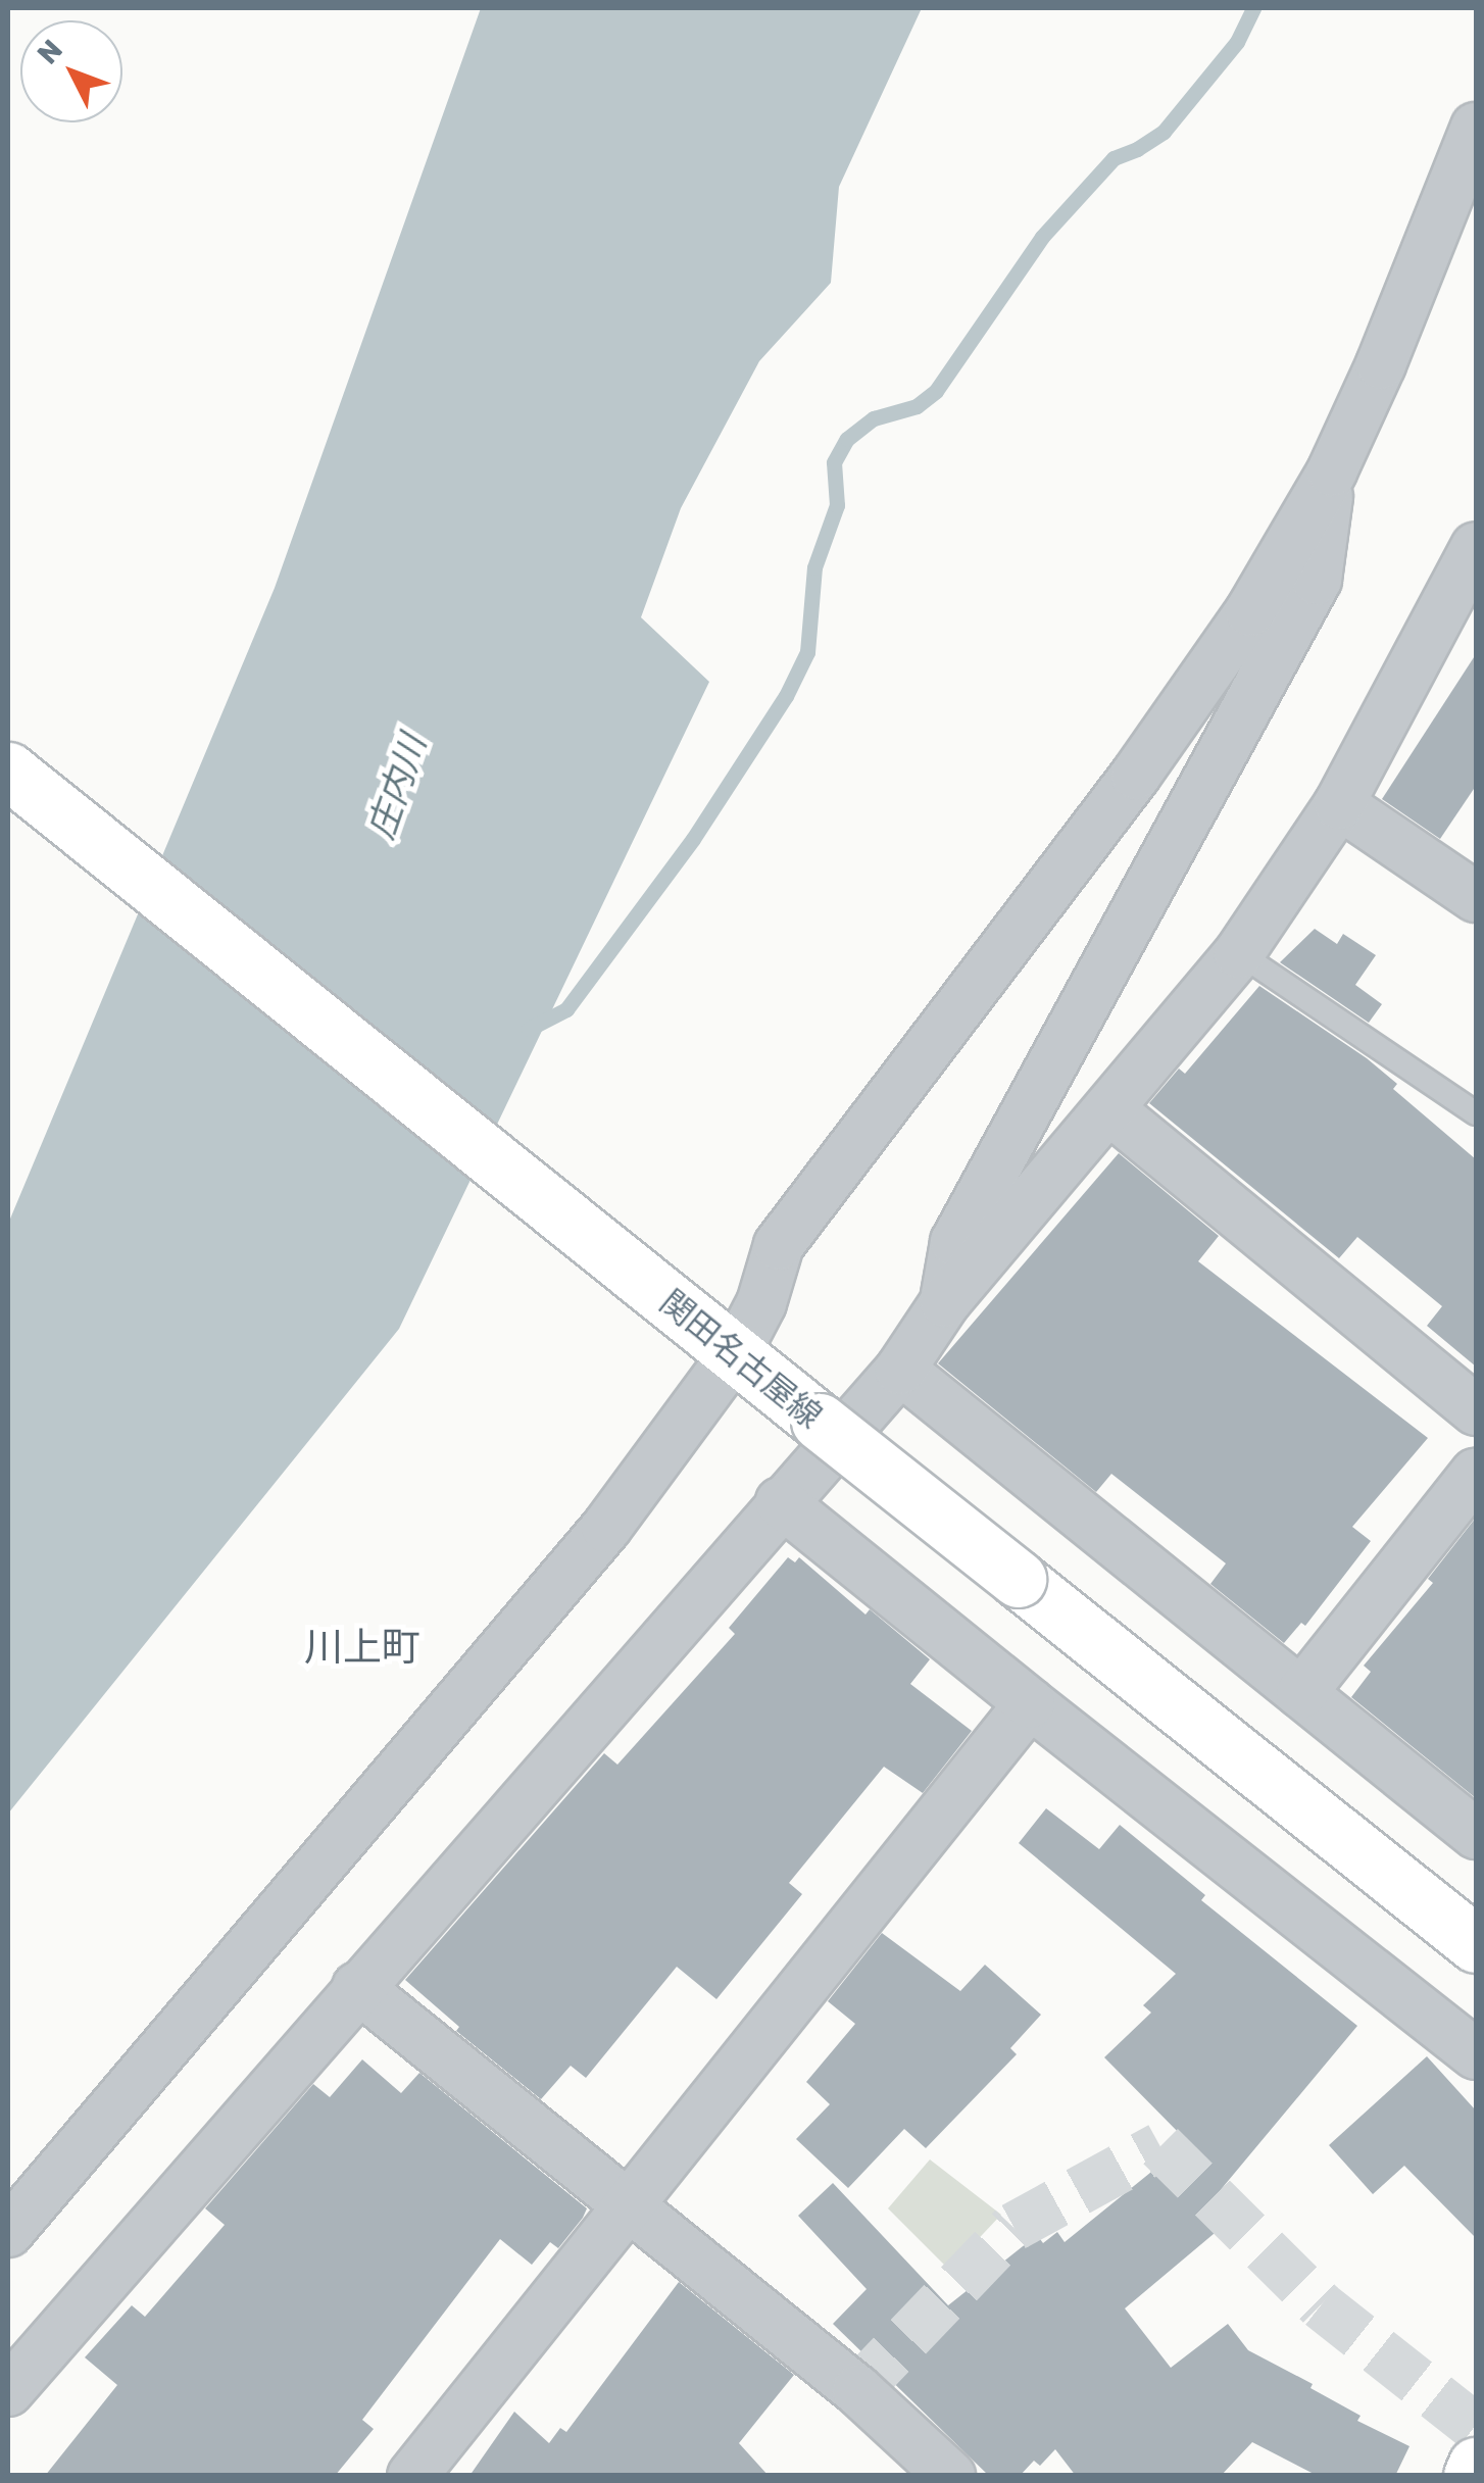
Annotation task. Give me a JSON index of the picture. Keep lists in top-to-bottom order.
{
  "streets": {
    "main road": ["関田名古屋線"]
  },
  "districts": ["川上町"],
  "water": ["庄内川"],
  "north": "top left"
}
